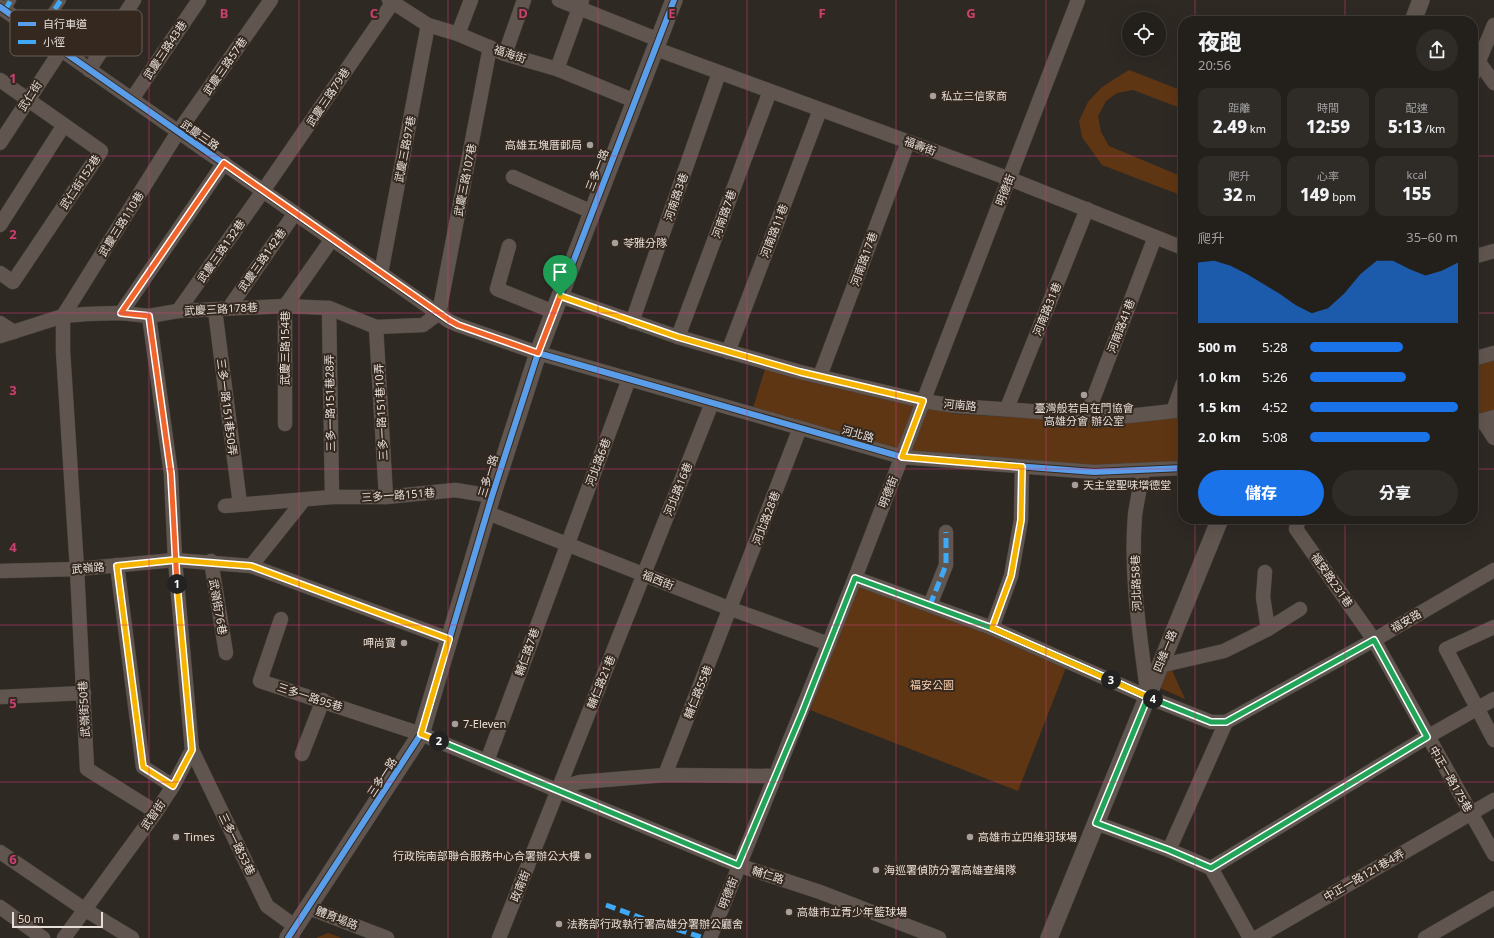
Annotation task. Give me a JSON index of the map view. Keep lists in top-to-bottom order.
{
  "streets": {
    "street": [
      "武慶三路43巷",
      "福海街",
      "武慶三路57巷",
      "武仁街",
      "武慶三路79巷",
      "武慶三路",
      "福壽街",
      "武慶三路97巷",
      "三多一路",
      "武慶三路107巷",
      "武仁街152巷",
      "明德街",
      "河南路3巷",
      "河南路7巷",
      "武慶三路110巷",
      "河南路11巷",
      "武慶三路132巷",
      "河南路17巷",
      "武慶三路142巷",
      "武慶三路178巷",
      "河南路31巷",
      "河南路41巷",
      "武慶三路154巷",
      "三多一路151巷28弄",
      "河南路",
      "三多一路151巷50弄",
      "三多一路151巷10弄",
      "河北路",
      "河北路6巷",
      "河北路16巷",
      "三多一路151巷",
      "河北路28巷",
      "武嶺路",
      "福西街",
      "福安路231巷",
      "河北路58巷",
      "武嶺街76巷",
      "福安路",
      "四維一路",
      "輔仁路7巷",
      "輔仁路21巷",
      "輔仁路55巷",
      "三多一路95巷",
      "武嶺街50巷",
      "中正一路175巷",
      "武智街",
      "三多一路53巷",
      "輔仁路",
      "中正一路121巷4弄",
      "政南街",
      "體育場路"
    ]
  },
  "crossings": [
    ["武慶三路43巷", "武慶三路"],
    ["福海街", "武慶三路79巷"],
    ["福海街", "武慶三路97巷"],
    ["福海街", "三多一路"],
    ["福海街", "武慶三路107巷"],
    ["武慶三路57巷", "武慶三路"],
    ["武慶三路57巷", "武慶三路110巷"],
    ["武仁街", "武仁街152巷"],
    ["武慶三路79巷", "武慶三路"],
    ["武慶三路79巷", "武慶三路132巷"],
    ["武慶三路", "武慶三路97巷"],
    ["武慶三路", "三多一路"],
    ["武慶三路", "武慶三路107巷"],
    ["武慶三路", "武慶三路110巷"],
    ["武慶三路", "武慶三路132巷"],
    ["武慶三路", "武慶三路142巷"],
    ["武慶三路", "武慶三路178巷"],
    ["武慶三路", "武慶三路154巷"],
    ["武慶三路", "河北路"],
    ["福壽街", "三多一路"],
    ["福壽街", "明德街"],
    ["福壽街", "河南路3巷"],
    ["福壽街", "河南路7巷"],
    ["福壽街", "河南路11巷"],
    ["福壽街", "河南路17巷"],
    ["福壽街", "河南路31巷"],
    ["福壽街", "河南路41巷"],
    ["三多一路", "河南路"],
    ["三多一路", "河北路"],
    ["三多一路", "三多一路151巷"],
    ["三多一路", "武嶺路"],
    ["三多一路", "福西街"],
    ["三多一路", "三多一路95巷"],
    ["三多一路", "三多一路53巷"],
    ["三多一路", "輔仁路"],
    ["三多一路", "體育場路"],
    ["武慶三路107巷", "武慶三路178巷"],
    ["明德街", "河南路"],
    ["明德街", "河北路"],
    ["明德街", "福西街"],
    ["明德街", "輔仁路"],
    ["河南路3巷", "河南路"],
    ["河南路7巷", "河南路"],
    ["武慶三路110巷", "武慶三路178巷"],
    ["武慶三路110巷", "武嶺街50巷"],
    ["河南路11巷", "河南路"],
    ["武慶三路132巷", "武慶三路178巷"],
    ["河南路17巷", "河南路"],
    ["武慶三路142巷", "武慶三路178巷"],
    ["武慶三路178巷", "武慶三路154巷"],
    ["武慶三路178巷", "三多一路151巷28弄"],
    ["武慶三路178巷", "三多一路151巷50弄"],
    ["武慶三路178巷", "三多一路151巷10弄"],
    ["武慶三路178巷", "武嶺街50巷"],
    ["河南路31巷", "河南路"],
    ["河南路41巷", "河南路"],
    ["三多一路151巷28弄", "三多一路151巷"],
    ["三多一路151巷50弄", "三多一路151巷"],
    ["三多一路151巷10弄", "三多一路151巷"],
    ["河北路", "河北路6巷"],
    ["河北路", "河北路16巷"],
    ["河北路", "河北路28巷"],
    ["河北路", "河北路58巷"],
    ["河北路6巷", "福西街"],
    ["河北路6巷", "輔仁路7巷"],
    ["河北路16巷", "福西街"],
    ["河北路16巷", "輔仁路21巷"],
    ["河北路28巷", "福西街"],
    ["河北路28巷", "輔仁路55巷"],
    ["武嶺路", "武嶺街76巷"],
    ["武嶺路", "武嶺街50巷"],
    ["福西街", "輔仁路7巷"],
    ["福西街", "輔仁路21巷"],
    ["福西街", "輔仁路55巷"],
    ["福安路231巷", "福安路"],
    ["福安路231巷", "中正一路175巷"],
    ["河北路58巷", "四維一路"],
    ["福安路", "中正一路175巷"],
    ["輔仁路7巷", "輔仁路"],
    ["輔仁路21巷", "輔仁路"],
    ["輔仁路21巷", "政南街"],
    ["三多一路95巷", "輔仁路"],
    ["武嶺街50巷", "武智街"],
    ["中正一路175巷", "中正一路121巷4弄"],
    ["武智街", "三多一路53巷"],
    ["輔仁路", "政南街"]
  ],
  "parks": ["福安公園"],
  "places": [
    "私立三信家商",
    "高雄五塊厝郵局",
    "苓雅分隊",
    "臺灣般若自在門協會 高雄分會 辦公室",
    "天主堂聖味增德堂",
    "呷尚寶",
    "7-Eleven",
    "Times",
    "高雄市立四維羽球場",
    "行政院南部聯合服務中心合署辦公大樓",
    "海巡署偵防分署高雄查緝隊",
    "高雄市立青少年籃球場",
    "法務部行政執行署高雄分署辦公廳舍"
  ],
  "legend": ["自行車道", "小徑"],
  "scale_bar": "50 m",
  "page": {
    "heading": ["夜跑", "20:56"],
    "stats": [
      ["距離", "2.49 km"],
      ["時間", "12:59"],
      ["配速", "5:13 /km"],
      ["爬升", "32 m"],
      ["心率", "149 bpm"],
      ["kcal", "155"]
    ],
    "chart": ["爬升", "35–60 m"],
    "list": [
      {
        "name": "500 m",
        "note": "5:28"
      },
      {
        "name": "1.0 km",
        "note": "5:26"
      },
      {
        "name": "1.5 km",
        "note": "4:52"
      },
      {
        "name": "2.0 km",
        "note": "5:08"
      }
    ],
    "buttons": ["儲存", "分享"],
    "pins": [
      "1",
      "3",
      "4",
      "2"
    ],
    "scale": "50 m"
  },
  "grid": {
    "columns": [
      "B",
      "C",
      "D",
      "E",
      "F",
      "G"
    ],
    "rows": [
      "1",
      "2",
      "3",
      "4",
      "5",
      "6"
    ]
  }
}
